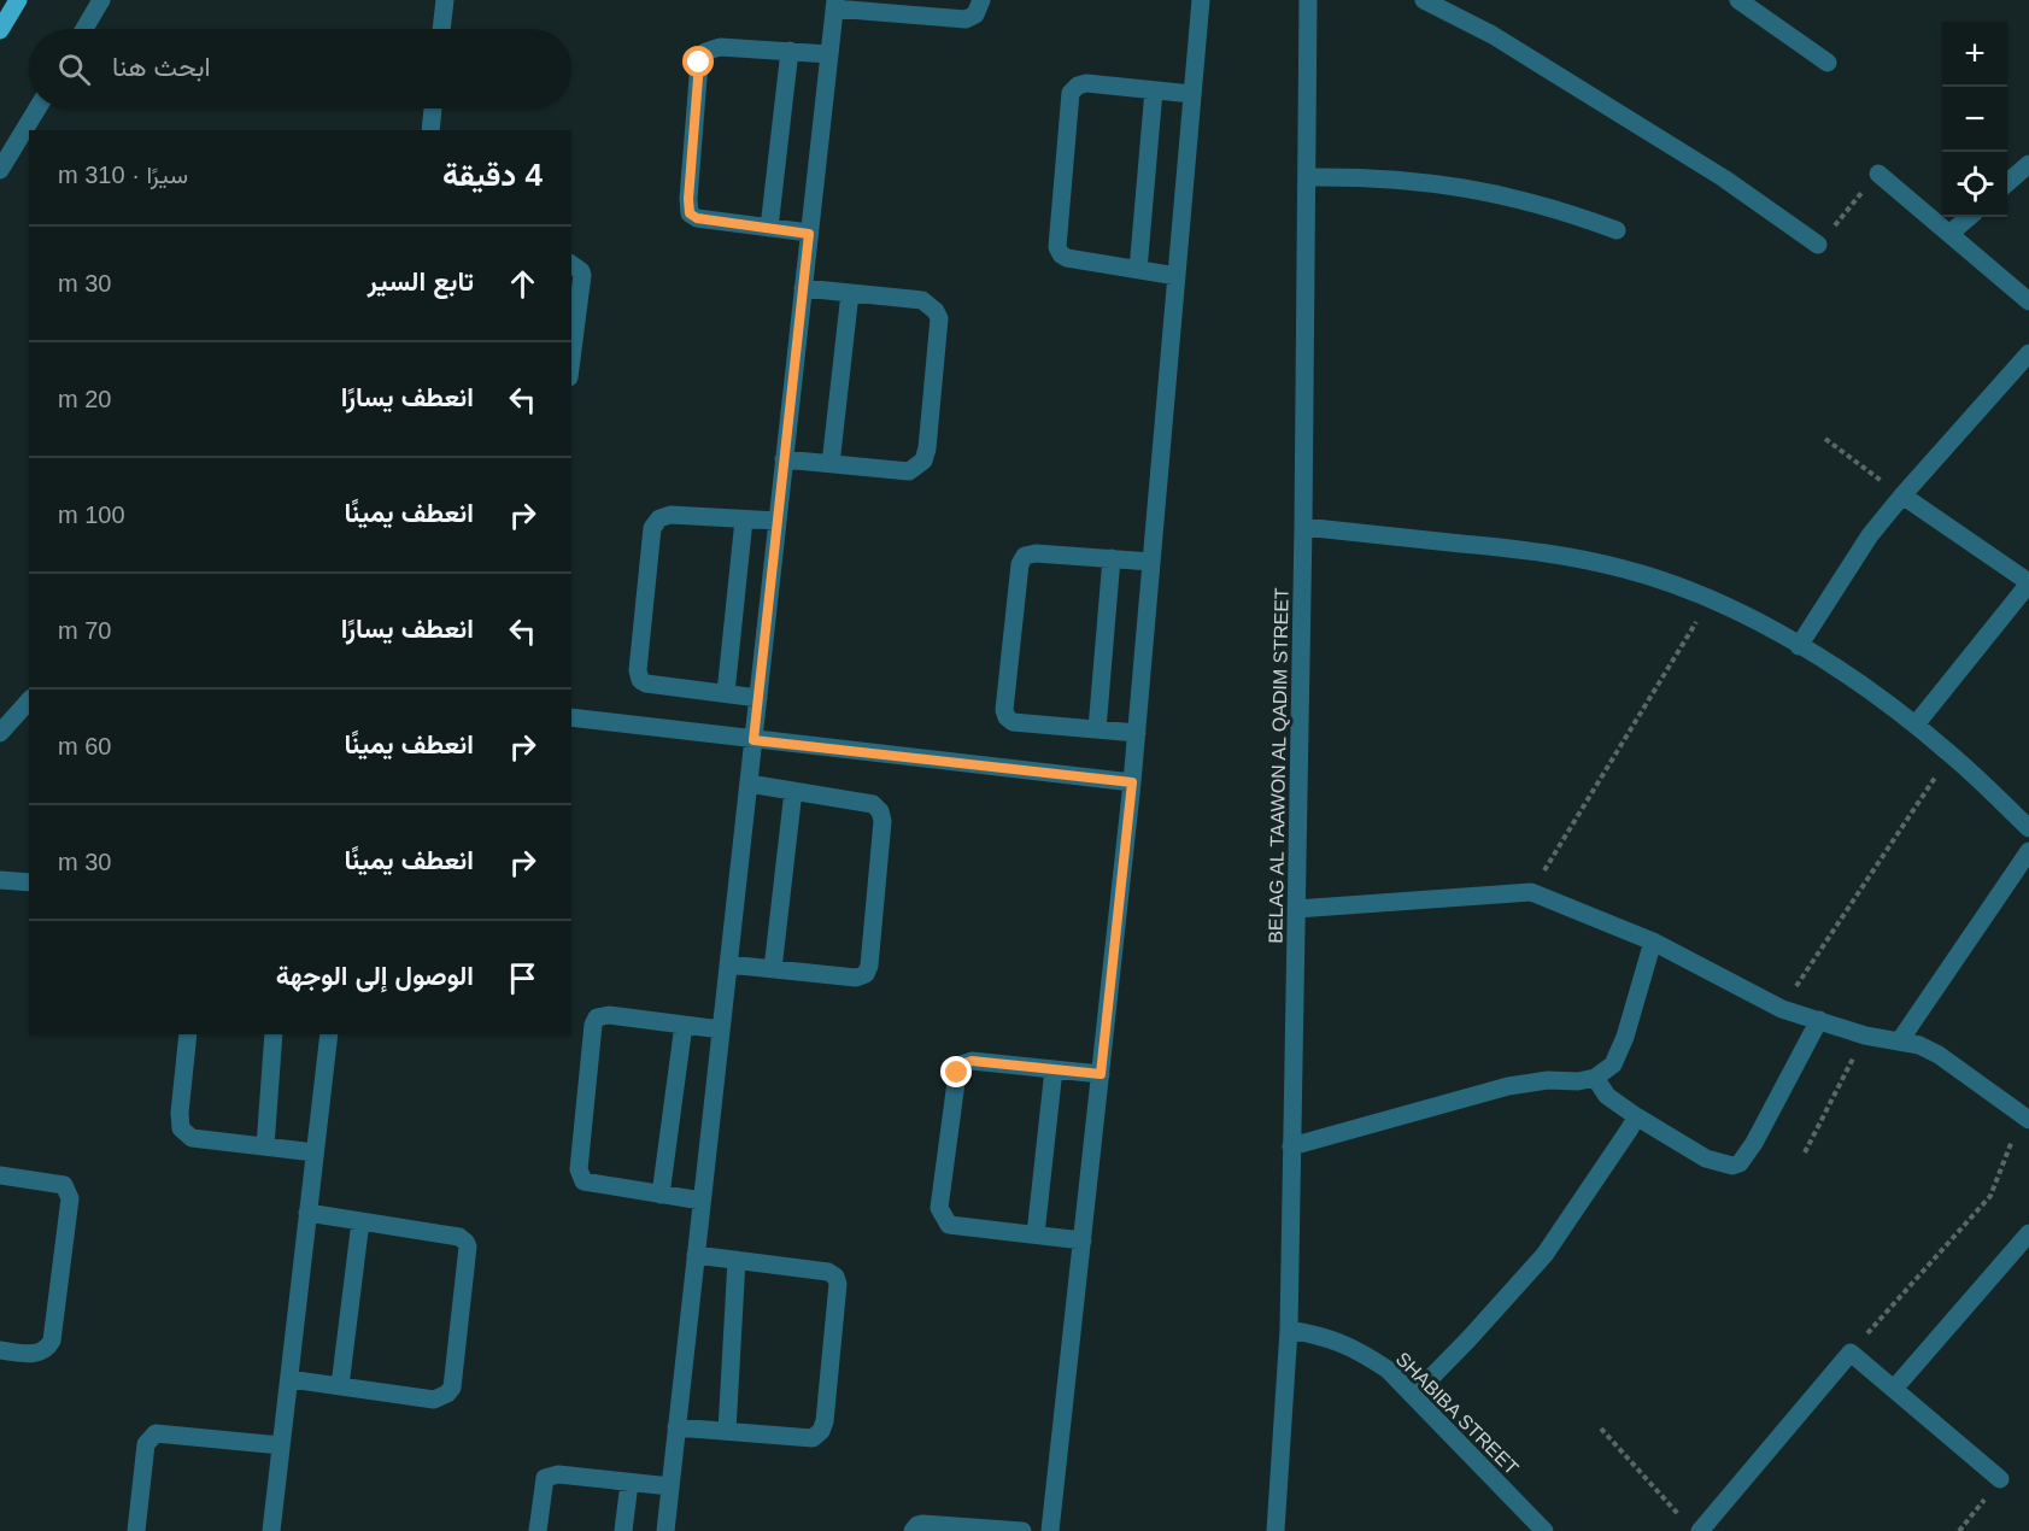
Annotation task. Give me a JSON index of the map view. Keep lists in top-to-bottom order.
{
  "streets": {
    "street": ["BELAG AL TAAWON AL QADIM STREET", "SHABIBA STREET"]
  },
  "crossings": [
    ["BELAG AL TAAWON AL QADIM STREET", "SHABIBA STREET"]
  ],
  "page": {
    "map_buttons": ["+", "−"],
    "search": "ابحث هنا",
    "heading": ["4 دقيقة", "سيرًا · 310 m"],
    "list": [
      ["تابع السير", "30 m"],
      ["انعطف يسارًا", "20 m"],
      ["انعطف يمينًا", "100 m"],
      ["انعطف يسارًا", "70 m"],
      ["انعطف يمينًا", "60 m"],
      ["انعطف يمينًا", "30 m"],
      "الوصول إلى الوجهة"
    ]
  }
}
